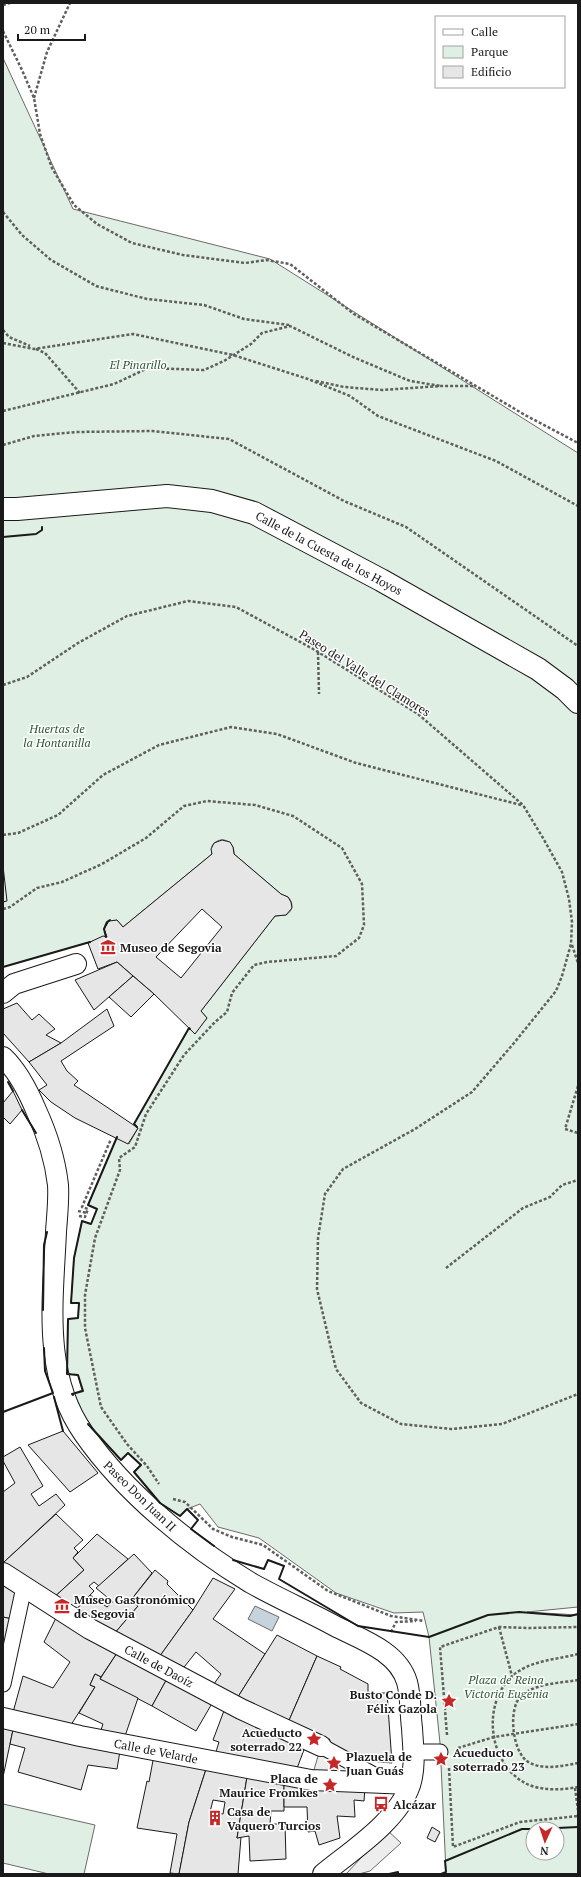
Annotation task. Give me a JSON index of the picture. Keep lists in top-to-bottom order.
{
  "streets": {
    "main road": ["Calle de la Cuesta de los Hoyos"],
    "street": ["Paseo Don Juan II", "Calle de Daoíz", "Calle de Velarde"],
    "path": ["Paseo del Valle del Clamores"]
  },
  "parks": ["El Pinarillo", "Huertas de la Hontanilla", "Plaza de Reina Victoria Eugenia"],
  "places": {
    "museum": ["Museo de Segovia", "Museo Gastronómico de Segovia"],
    "place": [
      "Busto Conde D. Félix Gazola",
      "Acueducto soterrado 22",
      "Acueducto soterrado 23",
      "Plazuela de Juan Guás",
      "Placa de Maurice Fromkes"
    ],
    "bus stop": ["Alcázar"],
    "building": ["Casa de Vaquero Turcios"]
  },
  "legend": ["Calle", "Parque", "Edificio"],
  "scale_bar": "20 m",
  "north": "bottom"
}
